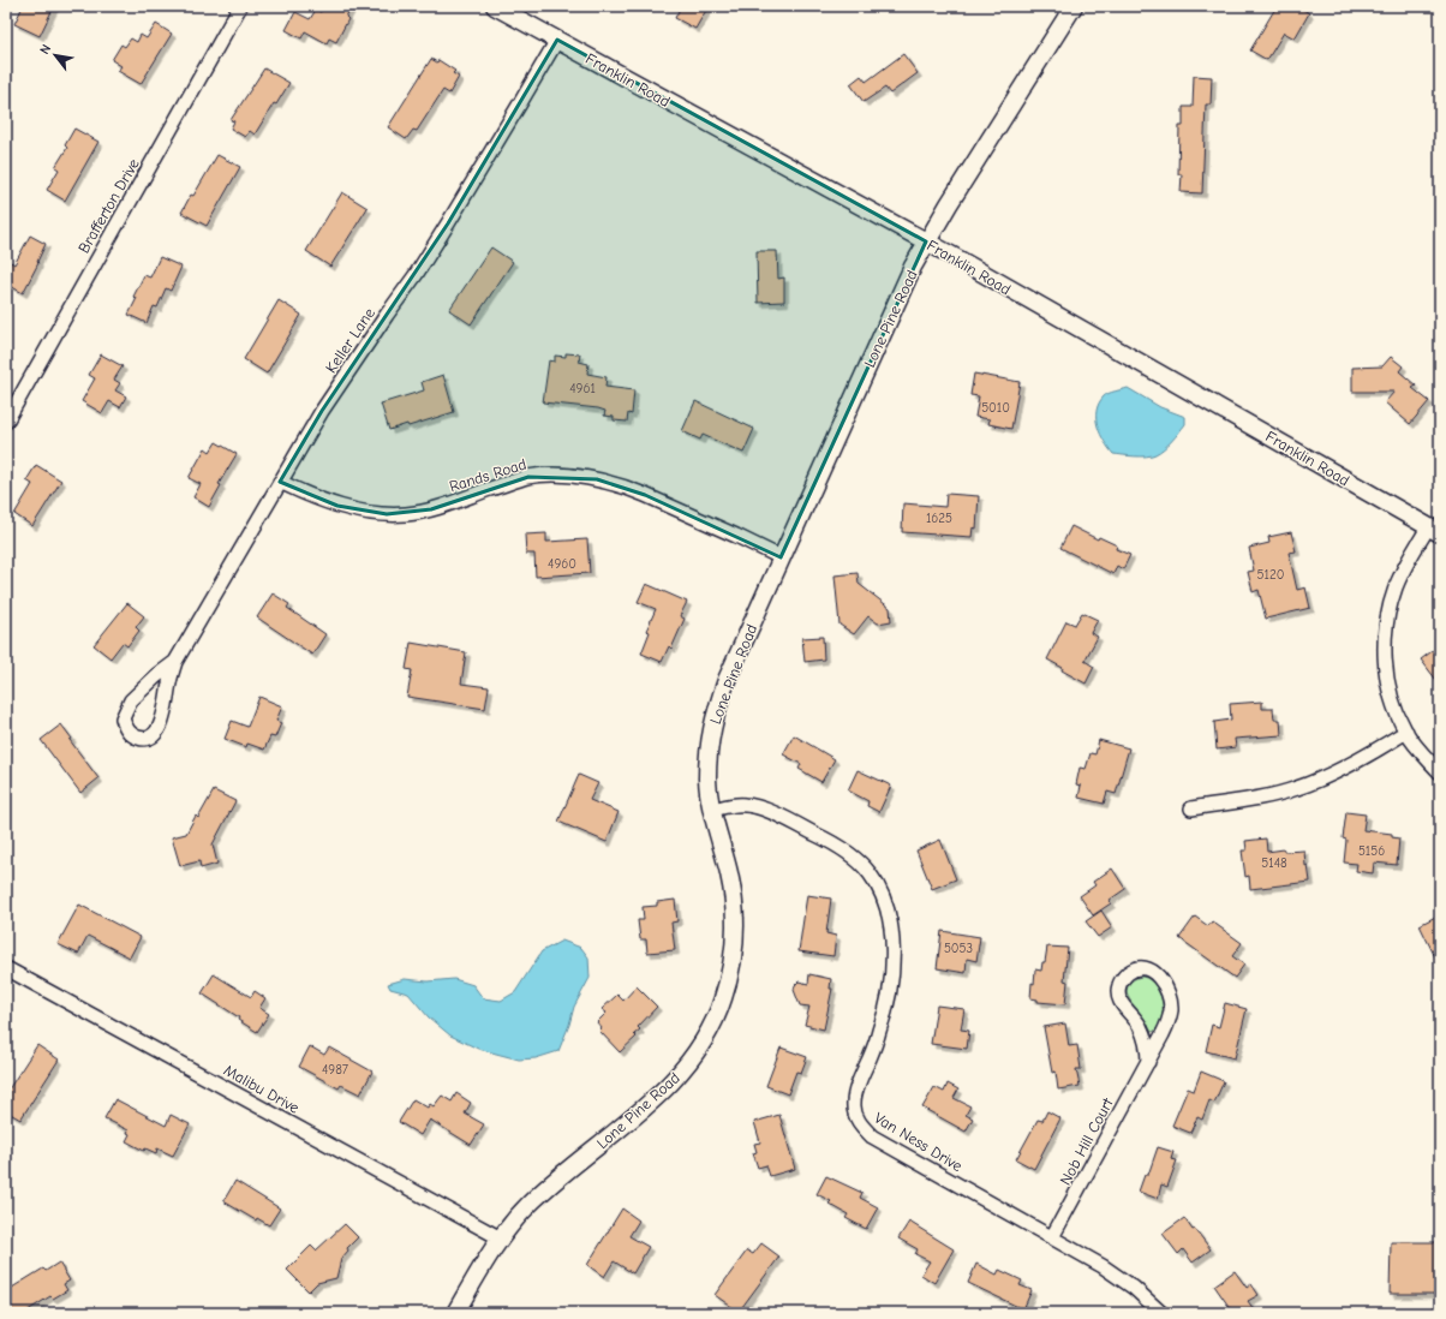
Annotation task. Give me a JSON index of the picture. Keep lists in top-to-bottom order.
{
  "streets": {
    "street": [
      "Franklin Road",
      "Brafferton Drive",
      "Lone Pine Road",
      "Keller Lane",
      "Rands Road",
      "Malibu Drive",
      "Van Ness Drive",
      "Nob Hill Court"
    ]
  },
  "crossings": [
    ["Franklin Road", "Lone Pine Road"],
    ["Franklin Road", "Keller Lane"],
    ["Lone Pine Road", "Rands Road"],
    ["Lone Pine Road", "Malibu Drive"],
    ["Lone Pine Road", "Van Ness Drive"],
    ["Keller Lane", "Rands Road"],
    ["Van Ness Drive", "Nob Hill Court"]
  ],
  "house_numbers": [
    "4961",
    "5010",
    "1625",
    "4960",
    "5120",
    "5156",
    "5148",
    "5053",
    "4987"
  ],
  "north": "top left"
}
